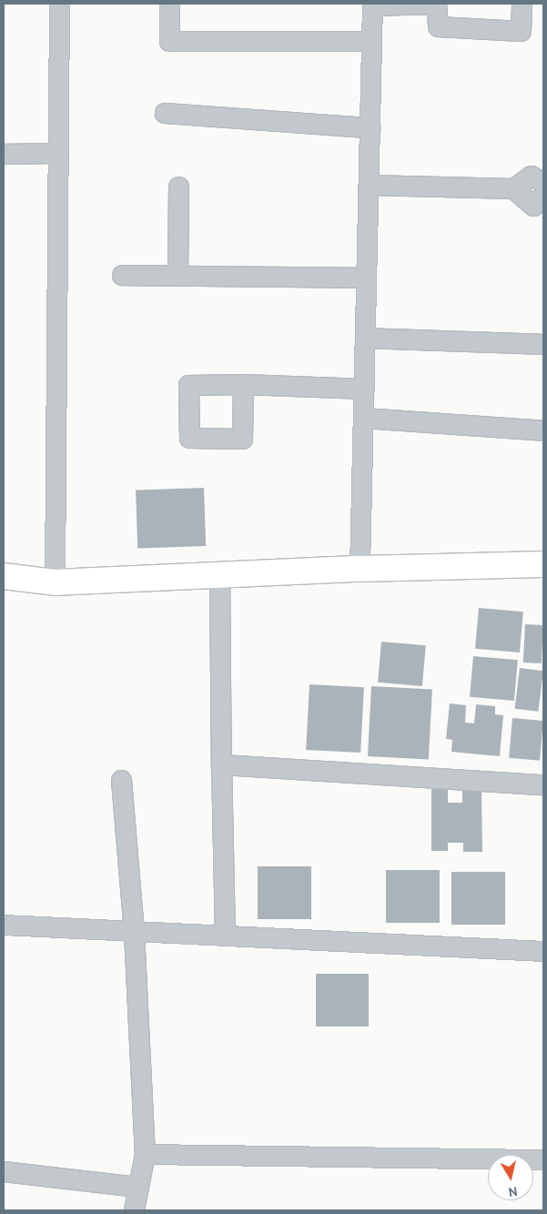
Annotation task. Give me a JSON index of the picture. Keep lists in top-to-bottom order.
{
  "north": "bottom"
}
